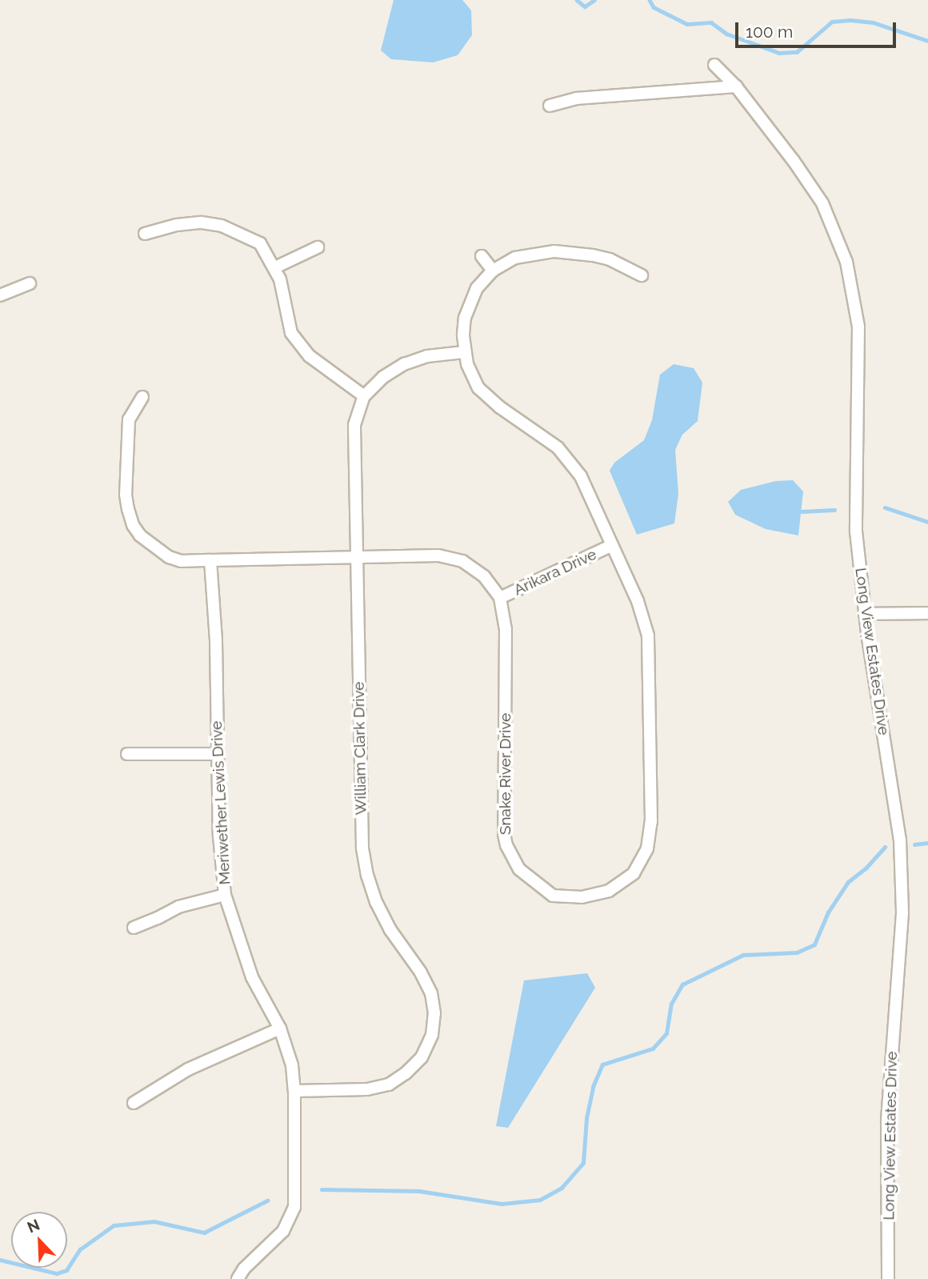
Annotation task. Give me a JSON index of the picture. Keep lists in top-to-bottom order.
{
  "streets": {
    "street": [
      "Arikara Drive",
      "Long View Estates Drive",
      "William Clark Drive",
      "Snake River Drive",
      "Meriwether Lewis Drive"
    ]
  },
  "crossings": [
    ["Arikara Drive", "Snake River Drive"],
    ["William Clark Drive", "Snake River Drive"],
    ["William Clark Drive", "Meriwether Lewis Drive"],
    ["Snake River Drive", "Meriwether Lewis Drive"]
  ],
  "scale_bar": "100 m",
  "north": "top left"
}
